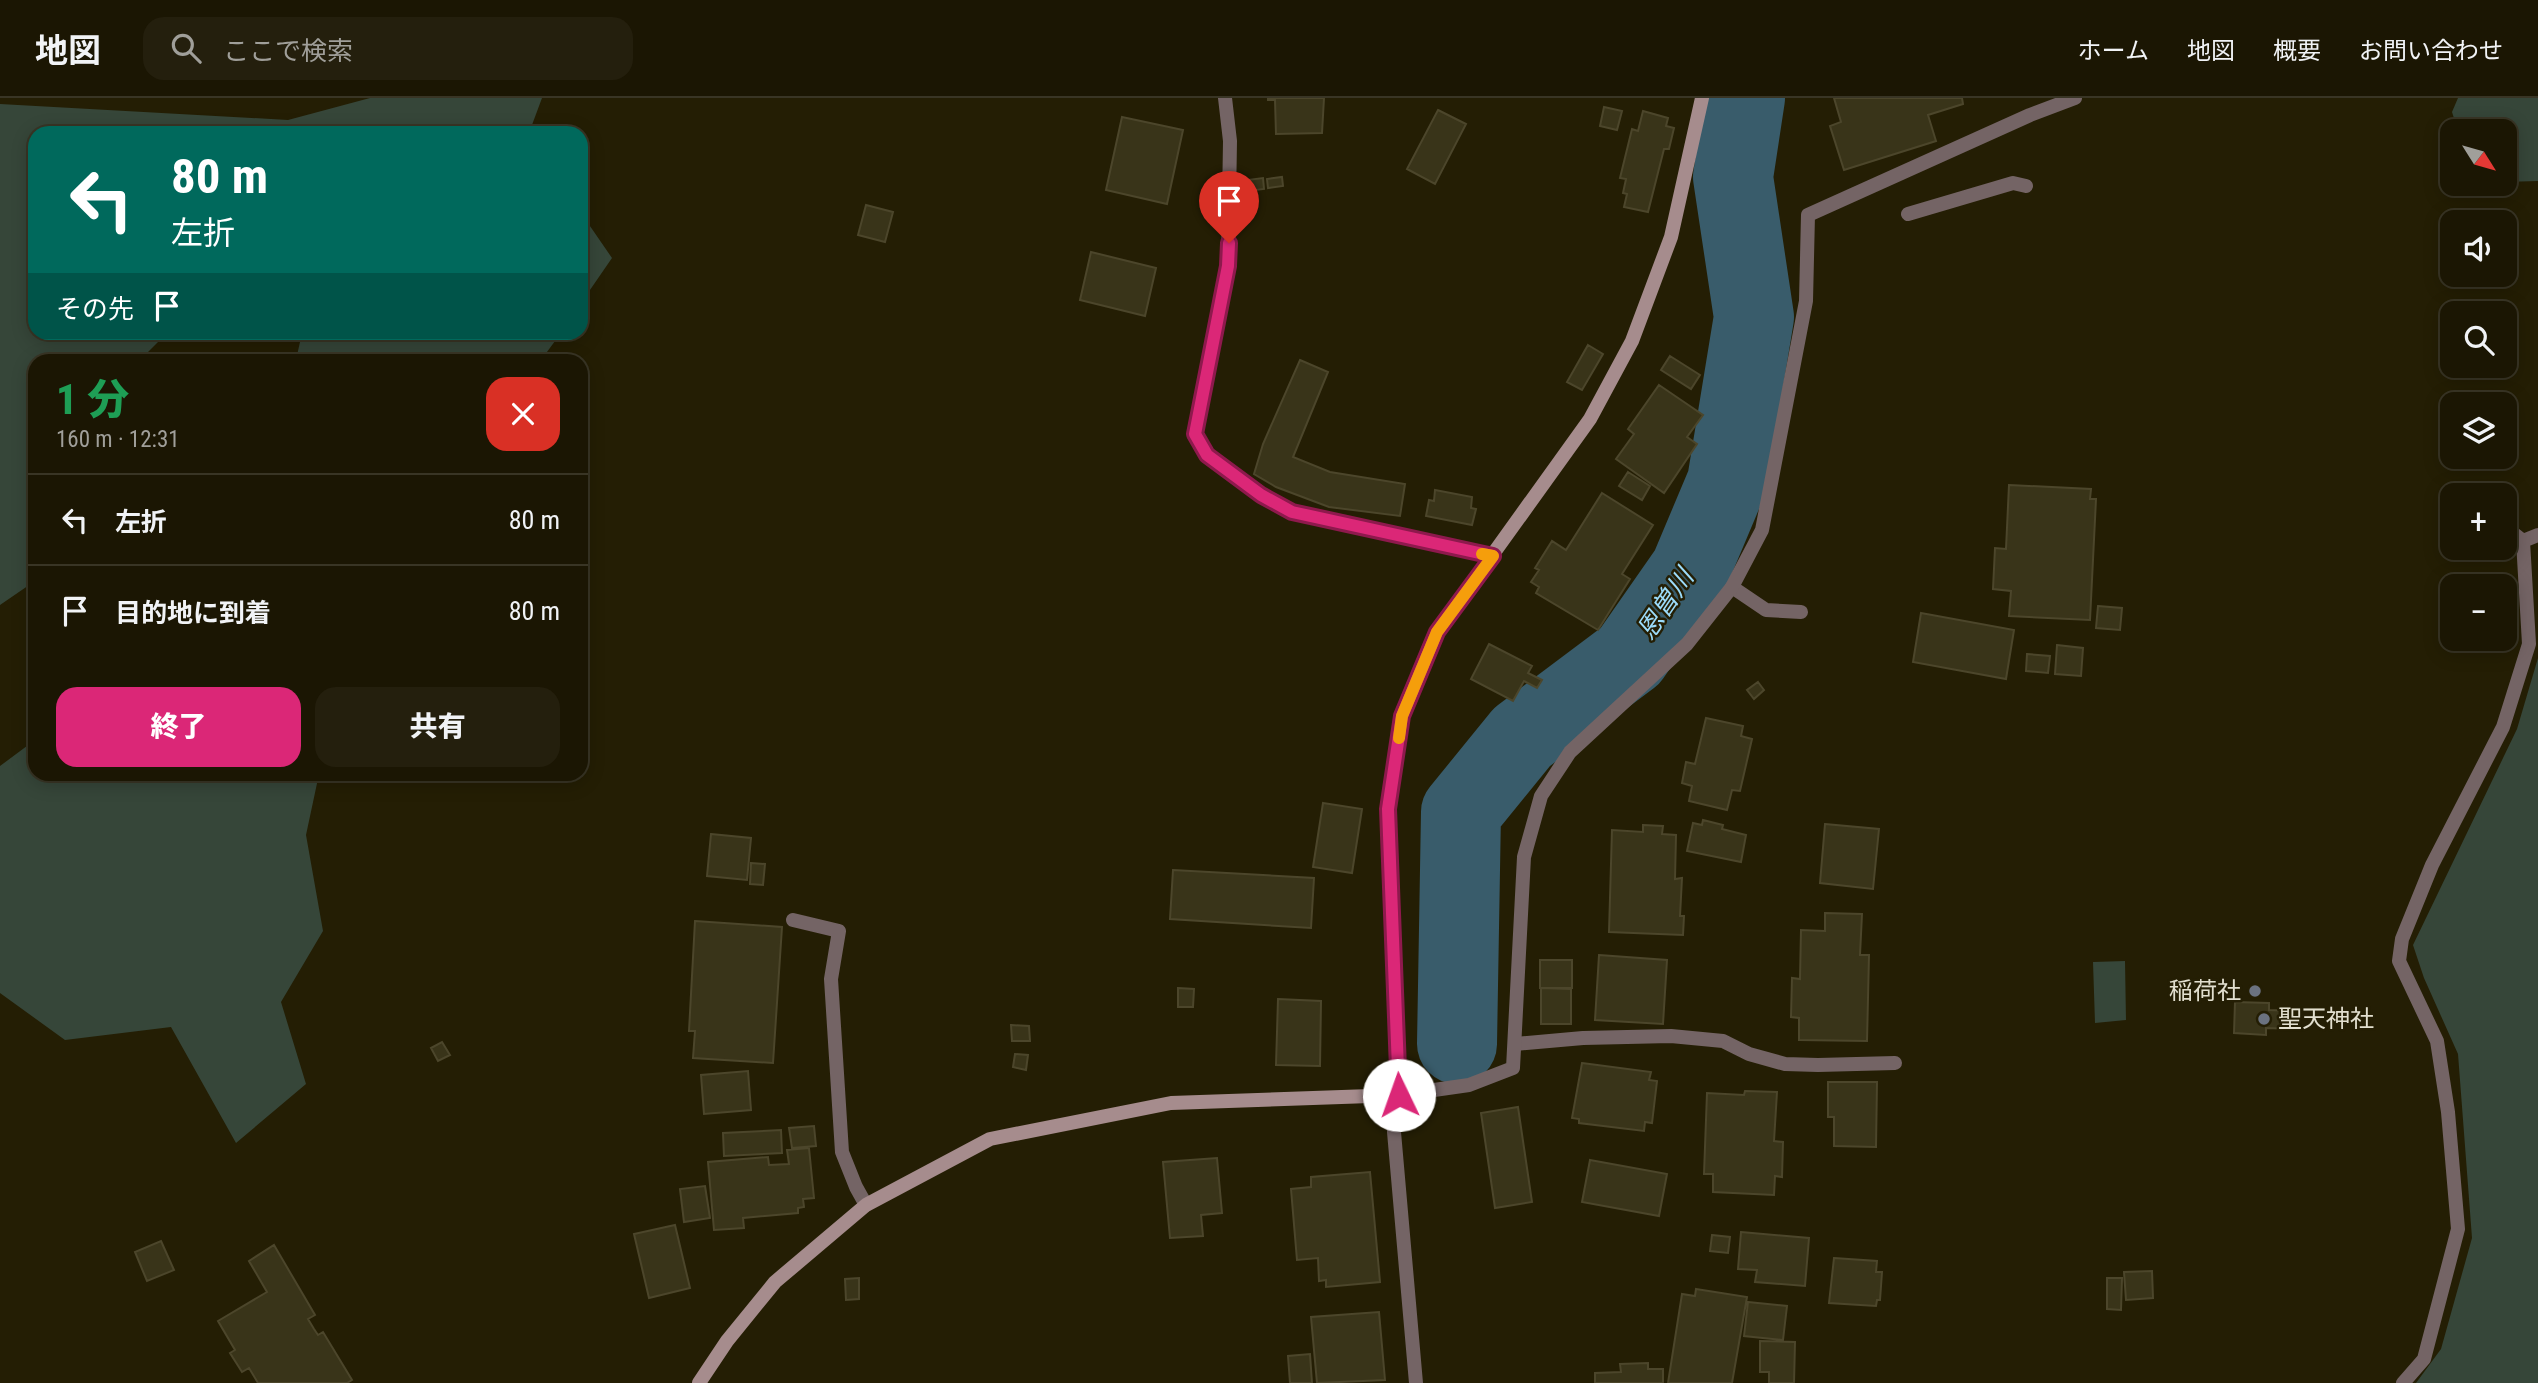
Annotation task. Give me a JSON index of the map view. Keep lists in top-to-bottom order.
{
  "water": ["恩曽川"],
  "places": ["稲荷社", "聖天神社"],
  "north": "bottom right",
  "page": {
    "header": "地図",
    "search": "ここで検索",
    "nav": [
      "ホーム",
      "地図",
      "概要",
      "お問い合わせ"
    ],
    "map_buttons": ["+", "−"],
    "turn": ["80 m", "左折"],
    "then": "その先",
    "heading": ["1 分", "160 m · 12:31"],
    "list": [
      {
        "name": "左折",
        "value": "80 m"
      },
      {
        "name": "目的地に到着",
        "value": "80 m"
      }
    ],
    "buttons": ["終了", "共有"]
  }
}
